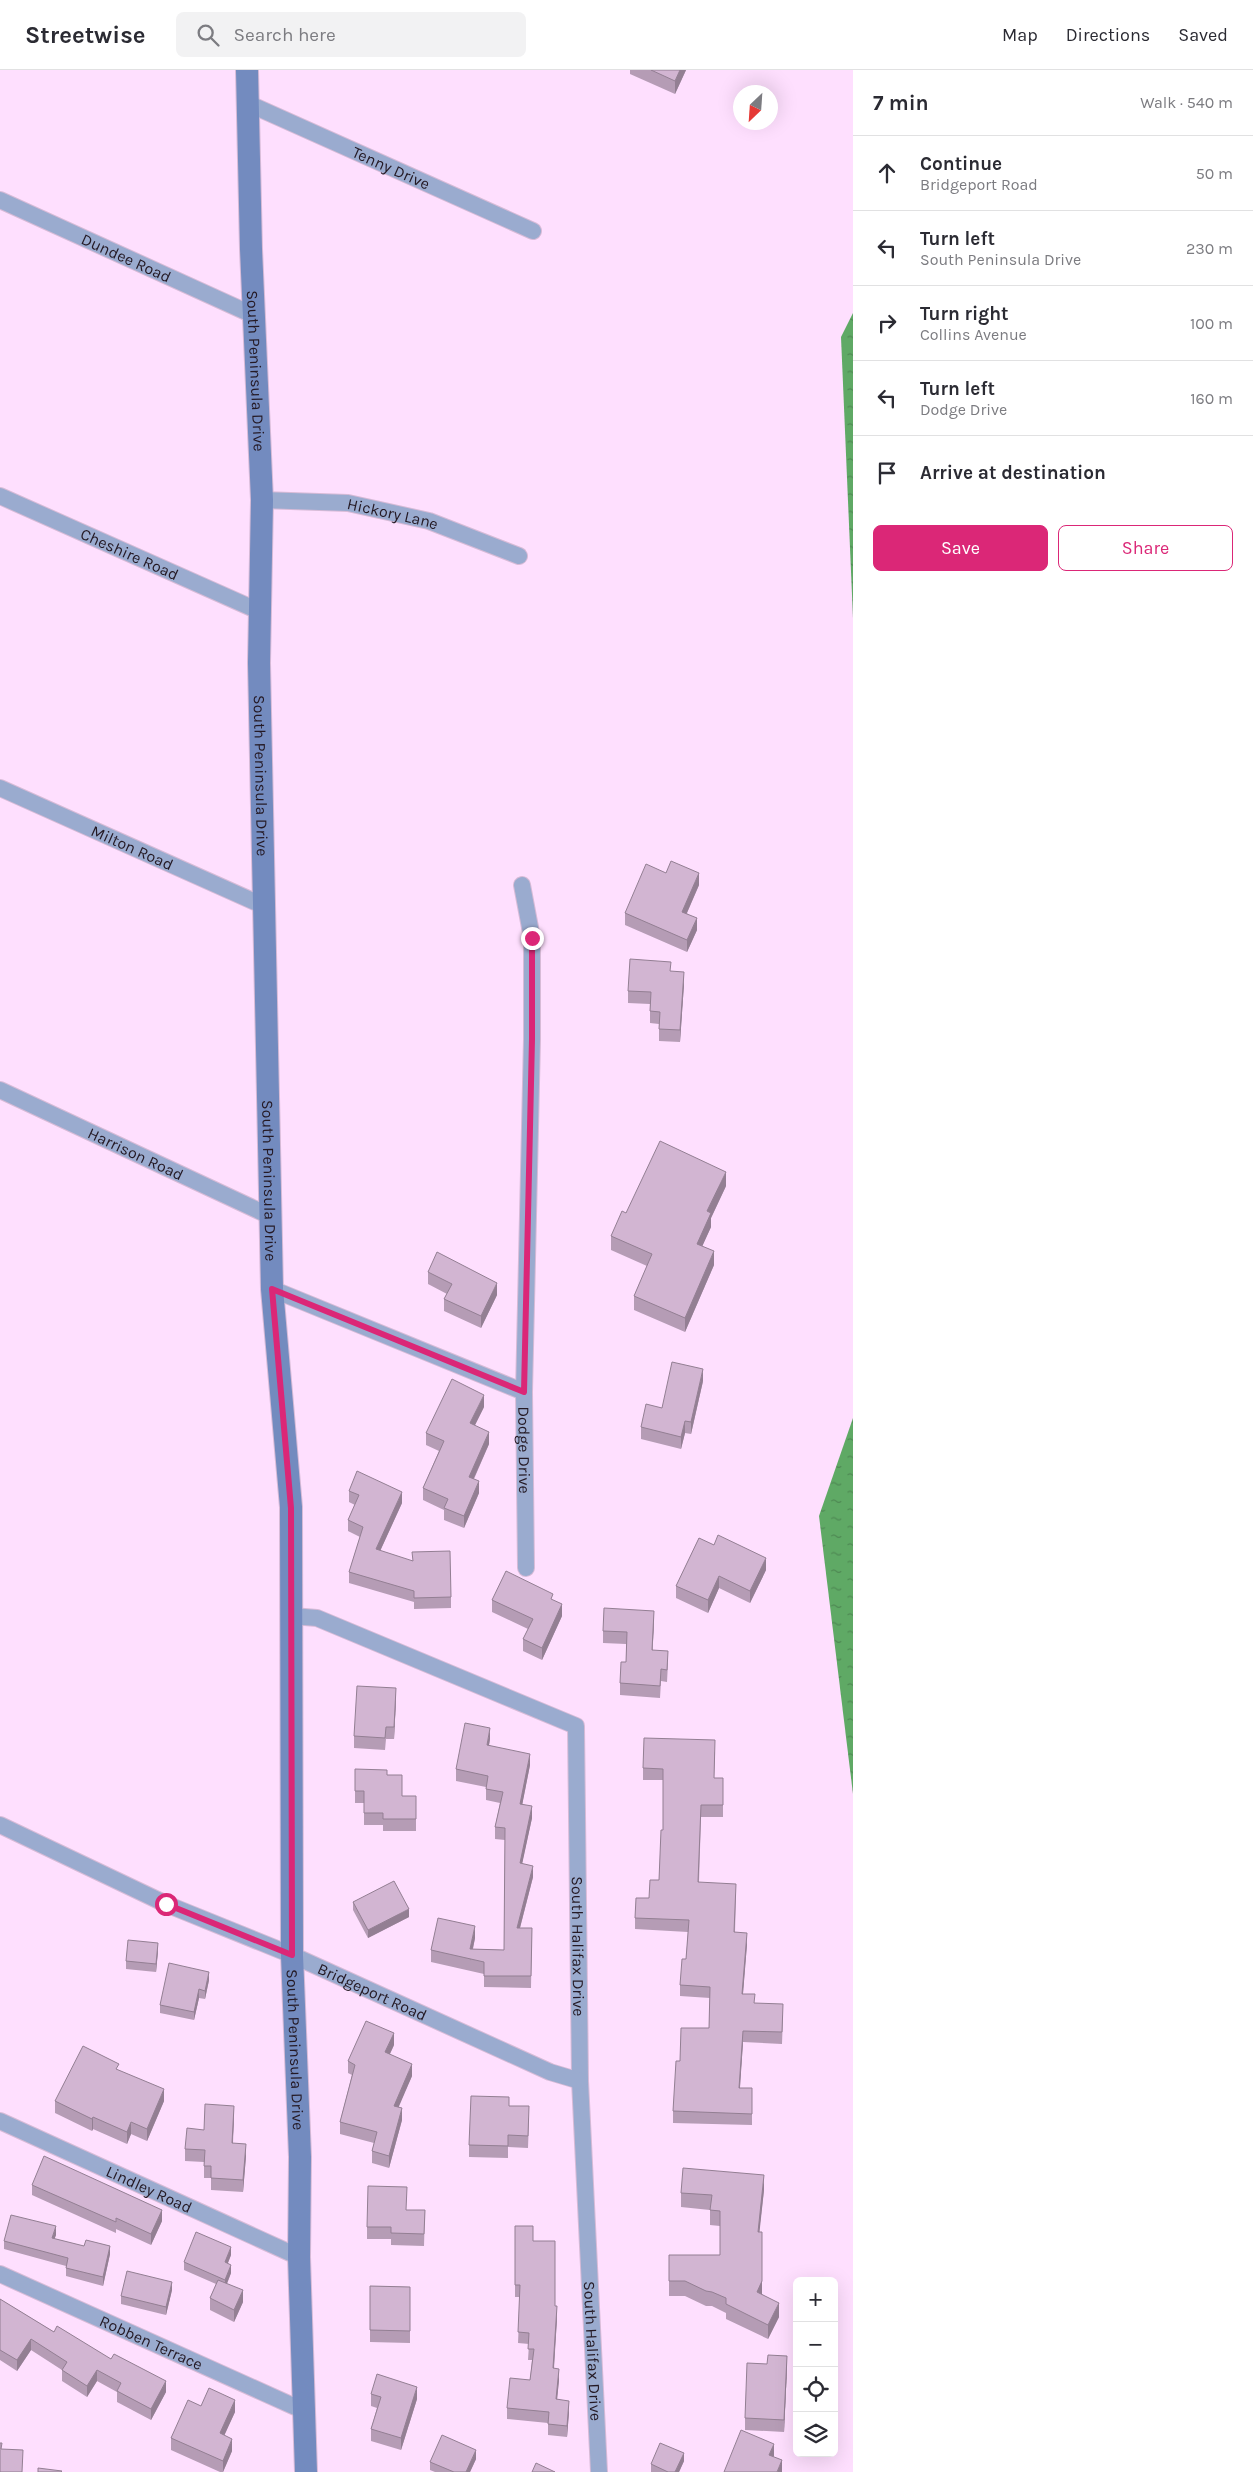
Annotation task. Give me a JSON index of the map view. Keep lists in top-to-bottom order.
{
  "streets": {
    "main road": ["South Peninsula Drive"],
    "street": [
      "Tenny Drive",
      "Dundee Road",
      "Hickory Lane",
      "Cheshire Road",
      "Milton Road",
      "Harrison Road",
      "Dodge Drive",
      "South Halifax Drive",
      "Bridgeport Road",
      "Lindley Road",
      "Robben Terrace"
    ]
  },
  "crossings": [
    ["Tenny Drive", "South Peninsula Drive"],
    ["Dundee Road", "South Peninsula Drive"],
    ["South Peninsula Drive", "Hickory Lane"],
    ["South Peninsula Drive", "Cheshire Road"],
    ["South Peninsula Drive", "Milton Road"],
    ["South Peninsula Drive", "Harrison Road"],
    ["South Peninsula Drive", "South Halifax Drive"],
    ["South Peninsula Drive", "Bridgeport Road"],
    ["South Peninsula Drive", "Lindley Road"],
    ["South Peninsula Drive", "Robben Terrace"],
    ["South Halifax Drive", "Bridgeport Road"]
  ],
  "north": "bottom left",
  "page": {
    "header": "Streetwise",
    "search": "Search here",
    "nav": ["Map", "Directions", "Saved"],
    "heading": ["7 min", "Walk · 540 m"],
    "list": [
      ["Continue", "Bridgeport Road", "50 m"],
      ["Turn left", "South Peninsula Drive", "230 m"],
      ["Turn right", "Collins Avenue", "100 m"],
      ["Turn left", "Dodge Drive", "160 m"],
      "Arrive at destination"
    ],
    "buttons": ["Save", "Share"],
    "map_buttons": ["+", "−"]
  }
}
